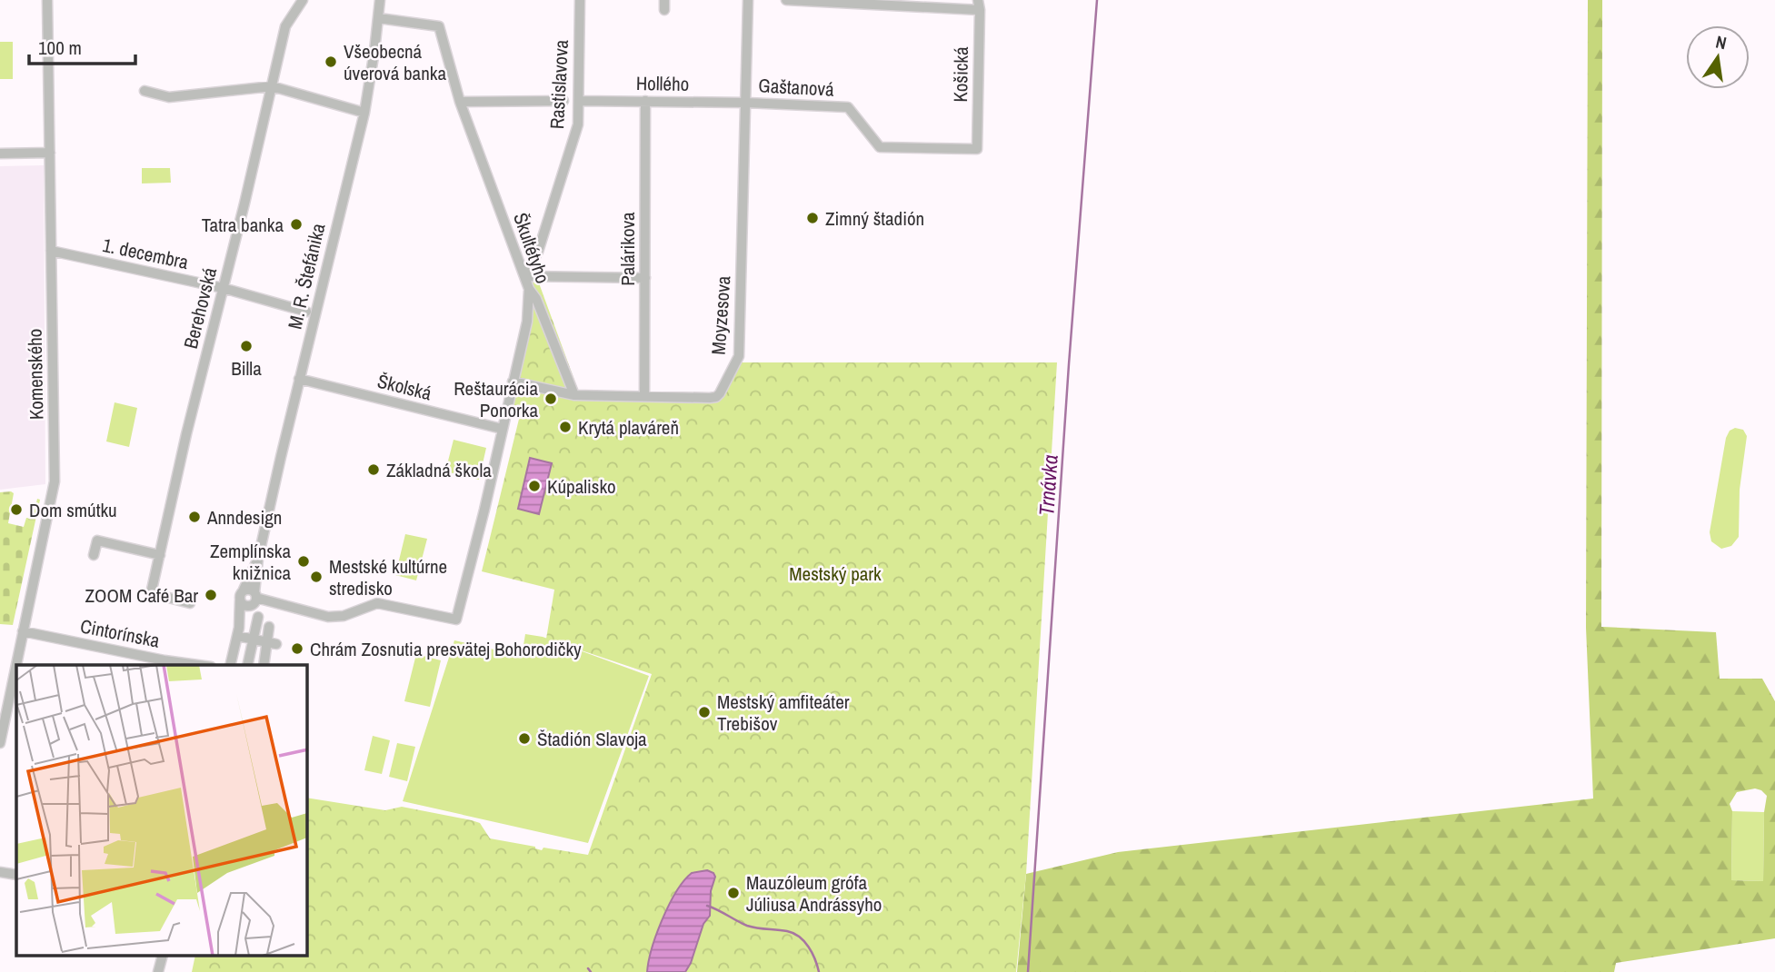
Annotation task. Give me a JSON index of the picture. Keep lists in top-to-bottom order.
{
  "streets": {
    "street": [
      "Košická",
      "Hollého",
      "Rastislavova",
      "Gaštanová",
      "Škultétyho",
      "Palárikova",
      "1. decembra",
      "M. R. Štefánika",
      "Berehovská",
      "Moyzesova",
      "Komenského",
      "Školská",
      "Cintorínska"
    ]
  },
  "crossings": [
    ["Košická", "Gaštanová"],
    ["Hollého", "Rastislavova"],
    ["Hollého", "Gaštanová"],
    ["Hollého", "Palárikova"],
    ["Hollého", "Moyzesova"],
    ["Rastislavova", "Škultétyho"],
    ["Gaštanová", "Moyzesova"],
    ["Škultétyho", "M. R. Štefánika"],
    ["Škultétyho", "Moyzesova"],
    ["Škultétyho", "Školská"],
    ["Palárikova", "Moyzesova"],
    ["1. decembra", "Berehovská"],
    ["1. decembra", "Komenského"],
    ["M. R. Štefánika", "Školská"],
    ["Komenského", "Cintorínska"]
  ],
  "water": ["Trnávka"],
  "parks": ["Mestský park"],
  "places": [
    "Všeobecná úverová banka",
    "Zimný štadión",
    "Tatra banka",
    "Billa",
    "Reštaurácia Ponorka",
    "Krytá plaváreň",
    "Základná škola",
    "Kúpalisko",
    "Dom smútku",
    "Anndesign",
    "Zemplínska knižnica",
    "Mestské kultúrne stredisko",
    "ZOOM Café Bar",
    "Chrám Zosnutia presvätej Bohorodičky",
    "Mestský amfiteáter Trebišov",
    "Štadión Slavoja",
    "Mauzóleum grófa Júliusa Andrássyho"
  ],
  "scale_bar": "100 m",
  "north": "top"
}
